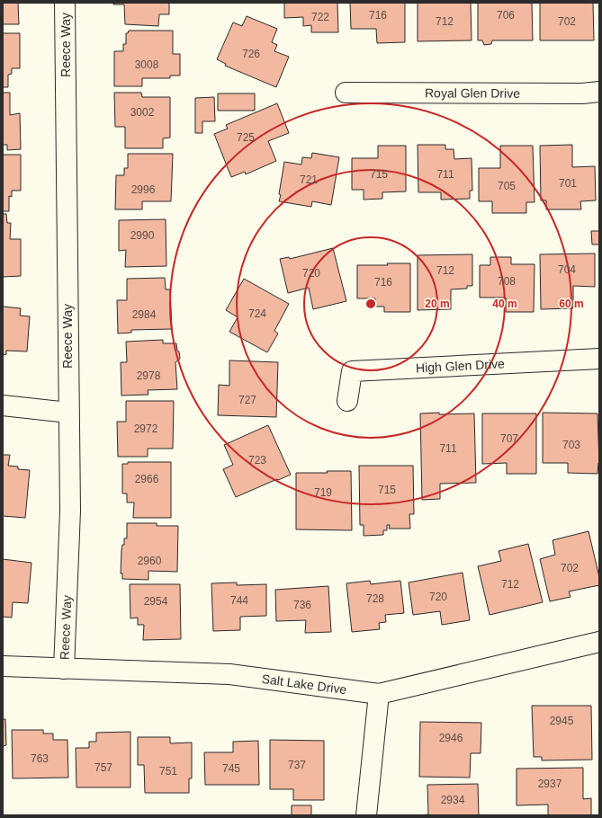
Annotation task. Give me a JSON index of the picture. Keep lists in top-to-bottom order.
{
  "streets": {
    "street": [
      "Reece Way",
      "Royal Glen Drive",
      "High Glen Drive",
      "Salt Lake Drive"
    ]
  },
  "crossings": [
    ["Reece Way", "Salt Lake Drive"]
  ],
  "house_numbers": [
    "716",
    "706",
    "722",
    "712",
    "702",
    "726",
    "3008",
    "3002",
    "725",
    "715",
    "711",
    "721",
    "701",
    "705",
    "2996",
    "2990",
    "704",
    "712",
    "720",
    "708",
    "716",
    "724",
    "2984",
    "2978",
    "727",
    "2972",
    "707",
    "703",
    "711",
    "723",
    "2966",
    "715",
    "719",
    "2960",
    "702",
    "712",
    "720",
    "728",
    "744",
    "2954",
    "736",
    "2945",
    "2946",
    "763",
    "737",
    "757",
    "745",
    "751",
    "2937",
    "2934"
  ],
  "rings": ["20 m", "40 m", "60 m"]
}
